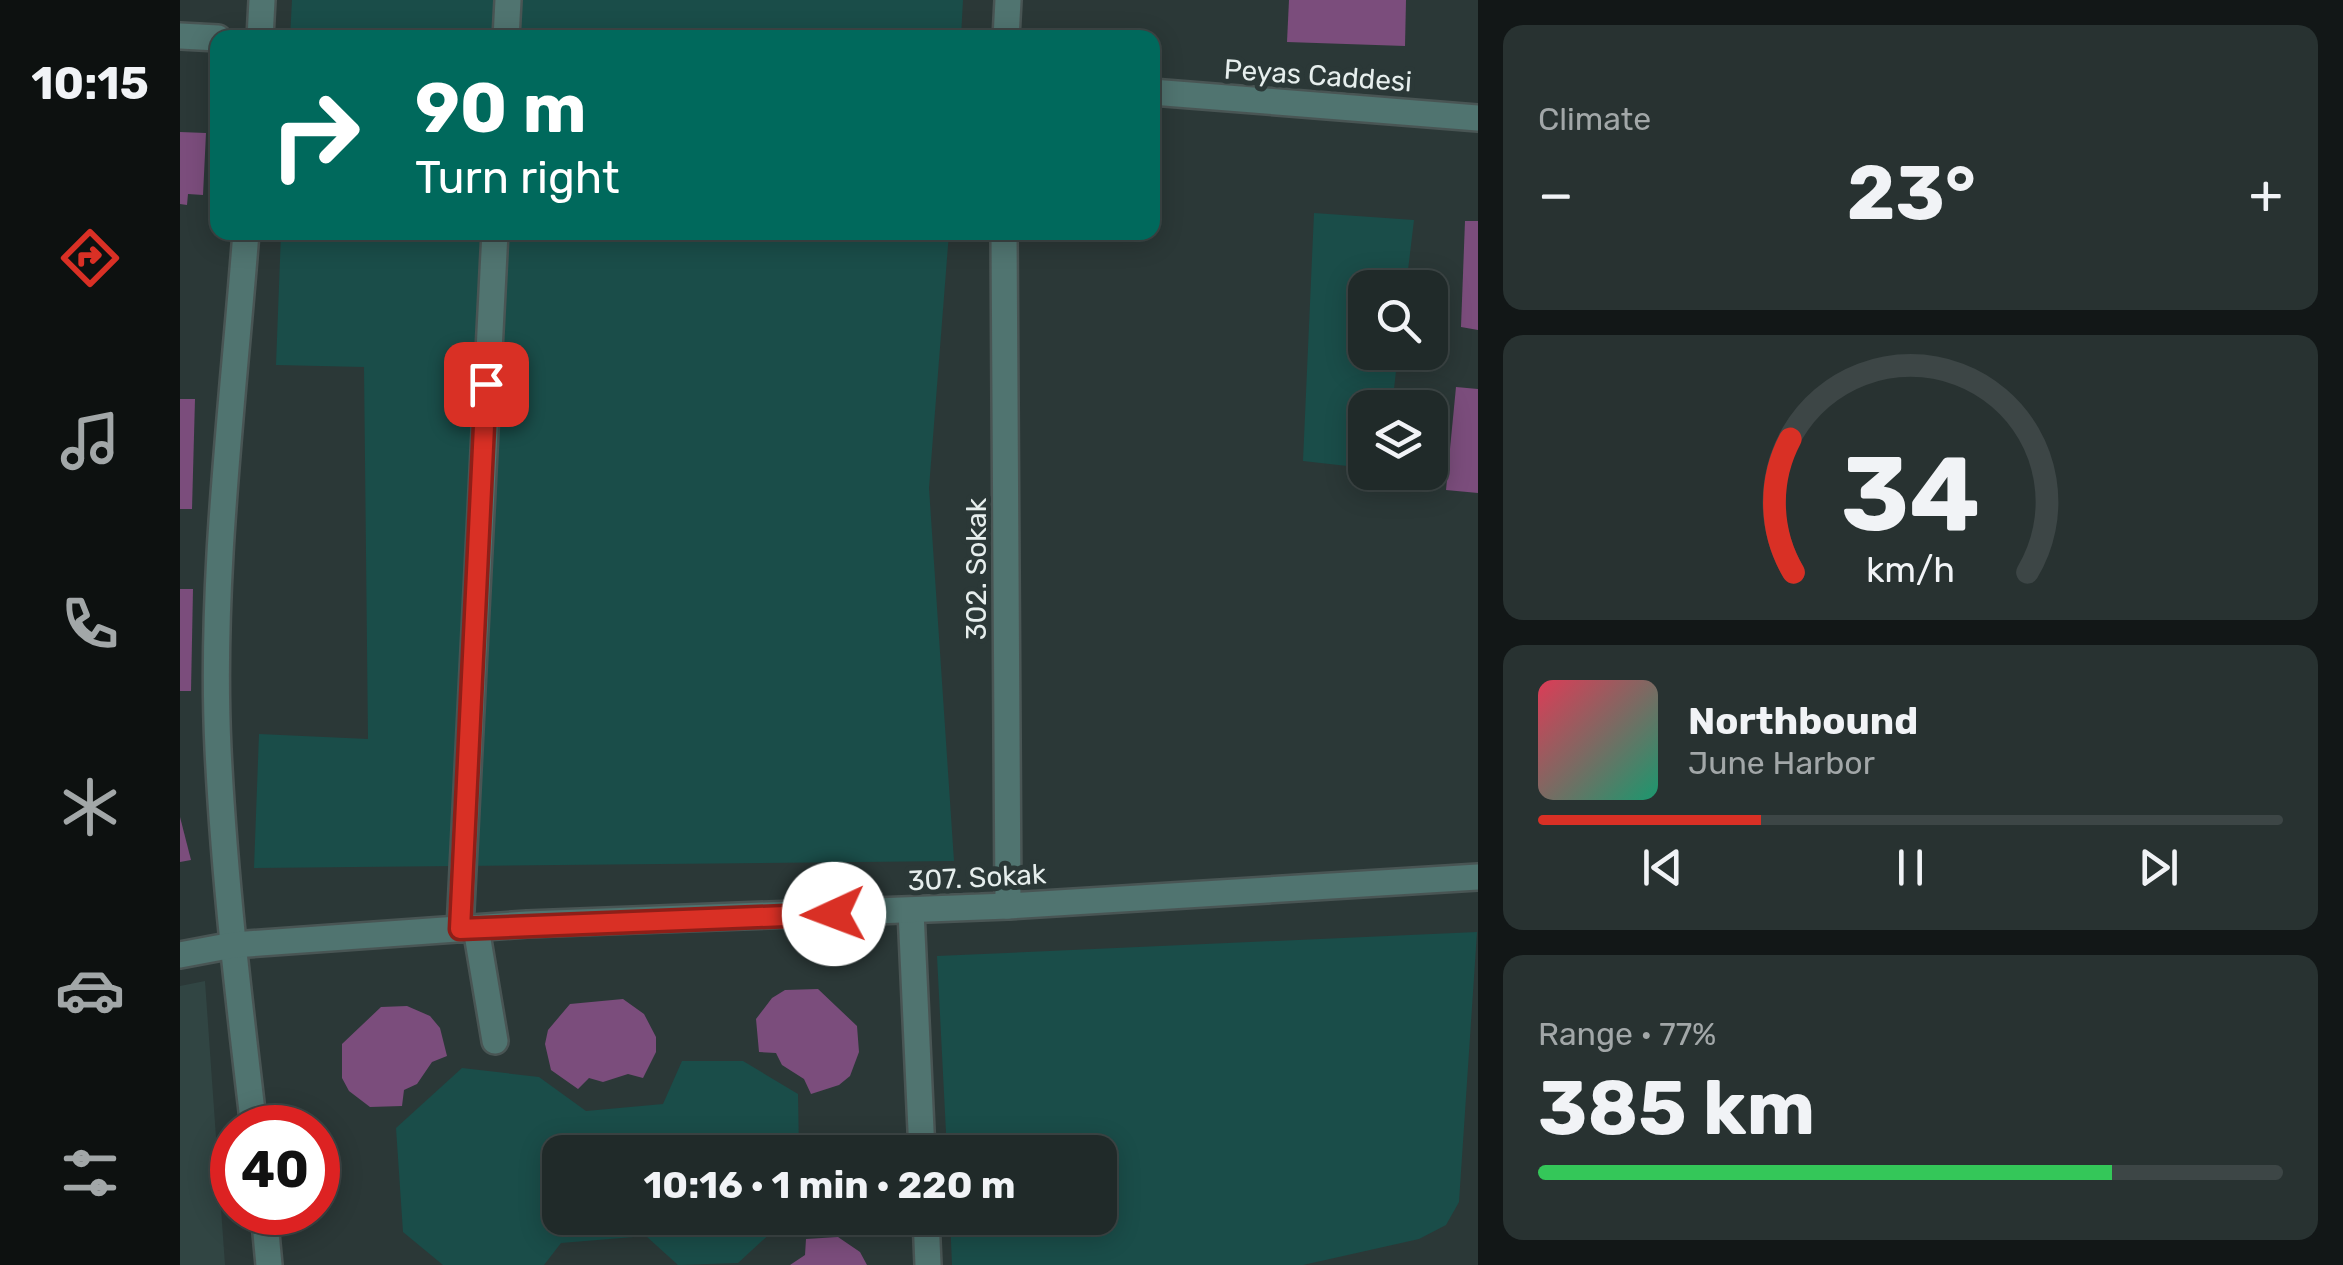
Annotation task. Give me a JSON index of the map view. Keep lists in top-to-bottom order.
{
  "streets": {
    "street": ["Peyas Caddesi", "302. Sokak", "307. Sokak"]
  },
  "crossings": [
    ["302. Sokak", "307. Sokak"]
  ],
  "page": {
    "tabs": "10:15",
    "tile": [
      "Climate",
      ["Range · 77%", "385 km"]
    ],
    "turn": ["90 m", "Turn right"],
    "heat": ["−", "23°", "+"],
    "song": ["Northbound", "June Harbor"],
    "limit": "40",
    "trip": "10:16 · 1 min · 220 m",
    "gauge": ["34", "km/h"]
  }
}
